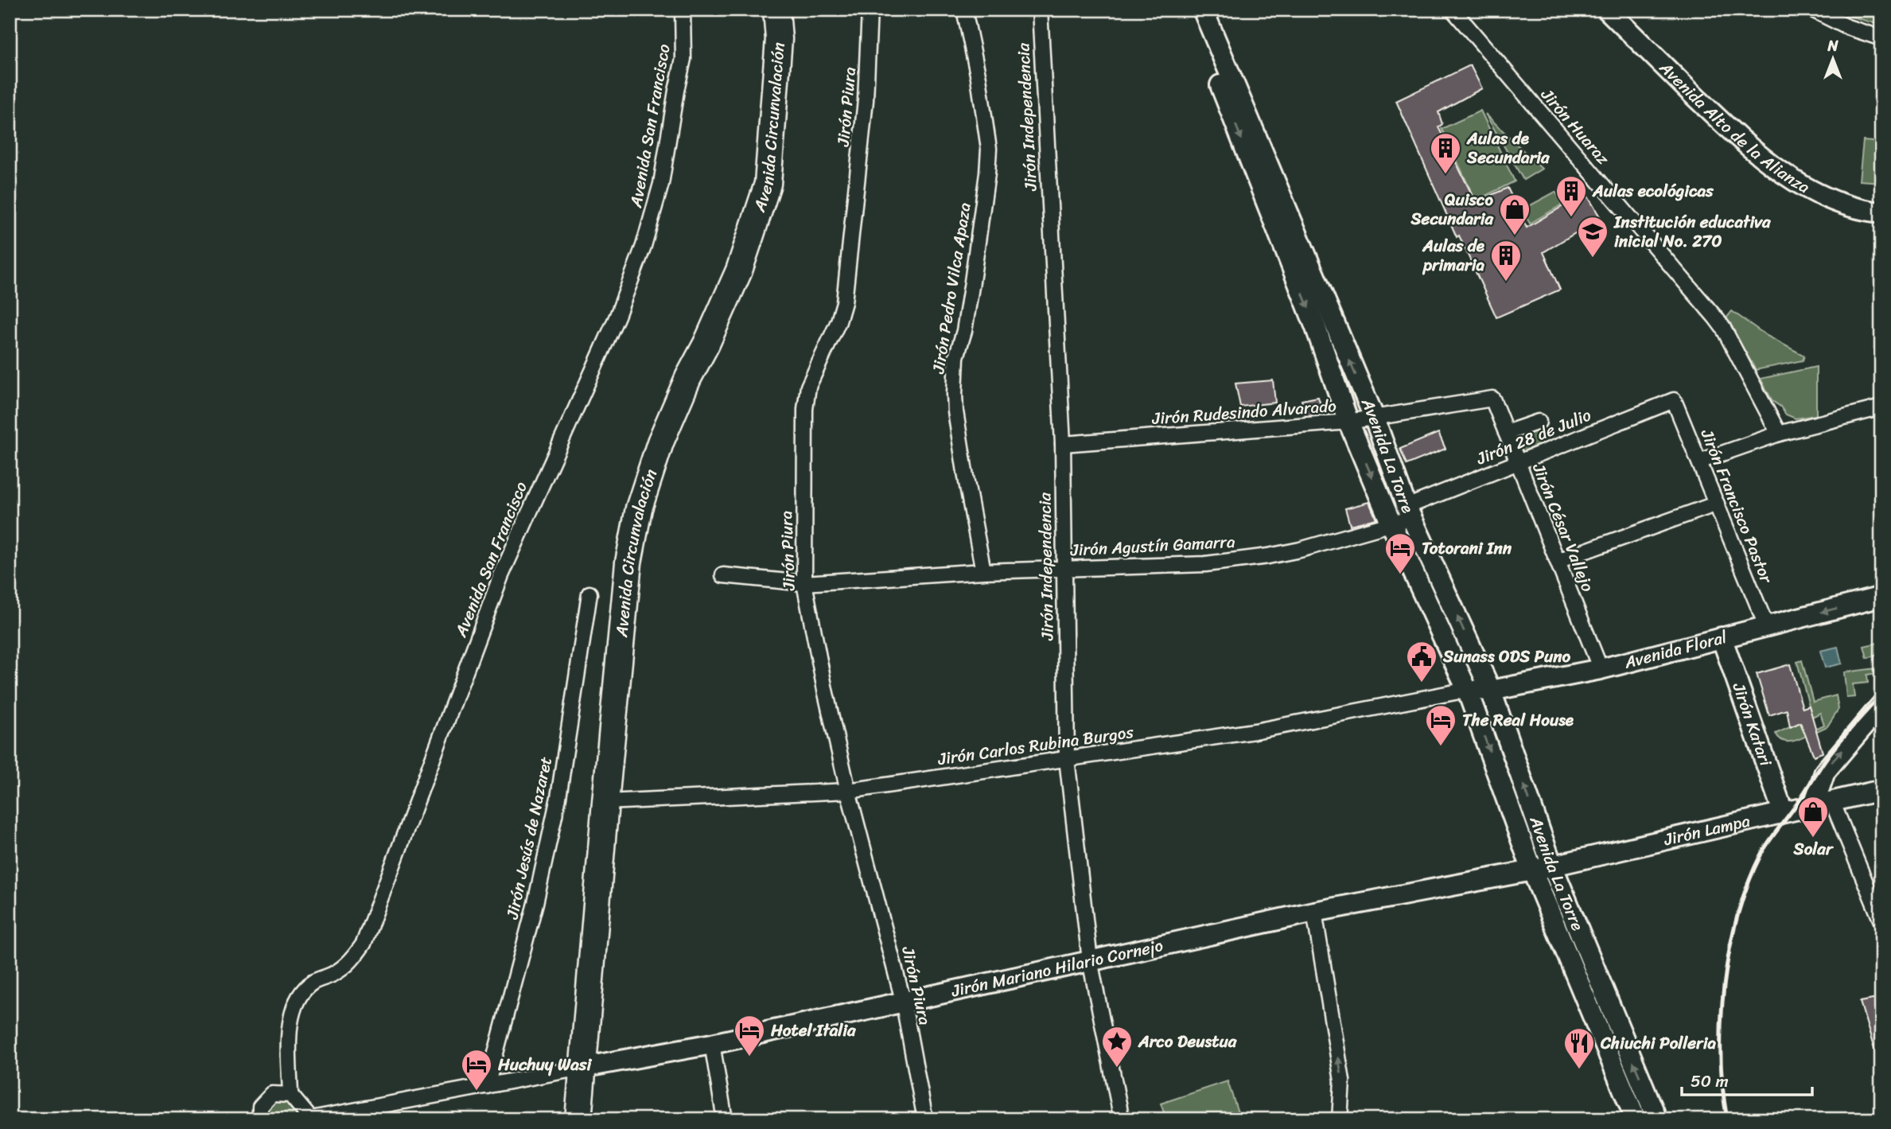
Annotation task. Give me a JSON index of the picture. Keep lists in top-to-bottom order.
{
  "streets": {
    "highway": ["Avenida Circunvalación"],
    "street": [
      "Jirón Piura",
      "Jirón Independencia",
      "Avenida Alto de la Alianza",
      "Avenida San Francisco",
      "Jirón Huaraz",
      "Jirón Pedro Vilca Apaza",
      "Jirón Rudesindo Alvarado",
      "Jirón 28 de Julio",
      "Avenida La Torre",
      "Jirón Francisco Pastor",
      "Jirón César Vallejo",
      "Jirón Agustín Gamarra",
      "Avenida Floral",
      "Jirón Katari",
      "Jirón Carlos Rubina Burgos",
      "Jirón Lampa",
      "Jirón Jesús de Nazaret",
      "Jirón Mariano Hilario Cornejo"
    ]
  },
  "crossings": [
    ["Jirón Piura", "Jirón Agustín Gamarra"],
    ["Jirón Piura", "Jirón Carlos Rubina Burgos"],
    ["Jirón Piura", "Jirón Mariano Hilario Cornejo"],
    ["Jirón Independencia", "Jirón Rudesindo Alvarado"],
    ["Jirón Independencia", "Jirón Agustín Gamarra"],
    ["Jirón Independencia", "Jirón Carlos Rubina Burgos"],
    ["Jirón Independencia", "Jirón Mariano Hilario Cornejo"],
    ["Avenida Circunvalación", "Jirón Carlos Rubina Burgos"],
    ["Avenida Circunvalación", "Jirón Mariano Hilario Cornejo"],
    ["Jirón Pedro Vilca Apaza", "Jirón Agustín Gamarra"],
    ["Jirón Rudesindo Alvarado", "Avenida La Torre"],
    ["Jirón Rudesindo Alvarado", "Jirón César Vallejo"],
    ["Jirón 28 de Julio", "Avenida La Torre"],
    ["Jirón 28 de Julio", "Jirón Francisco Pastor"],
    ["Jirón 28 de Julio", "Jirón César Vallejo"],
    ["Jirón 28 de Julio", "Jirón Agustín Gamarra"],
    ["Avenida La Torre", "Jirón Agustín Gamarra"],
    ["Avenida La Torre", "Avenida Floral"],
    ["Avenida La Torre", "Jirón Carlos Rubina Burgos"],
    ["Avenida La Torre", "Jirón Lampa"],
    ["Avenida La Torre", "Jirón Mariano Hilario Cornejo"],
    ["Jirón Francisco Pastor", "Avenida Floral"],
    ["Jirón César Vallejo", "Avenida Floral"],
    ["Avenida Floral", "Jirón Katari"],
    ["Avenida Floral", "Jirón Carlos Rubina Burgos"],
    ["Jirón Katari", "Jirón Lampa"],
    ["Jirón Lampa", "Jirón Mariano Hilario Cornejo"]
  ],
  "places": {
    "building": ["Aulas de Secundaria", "Aulas ecológicas", "Aulas de primaria"],
    "shop": ["Quisco Secundaria", "Solar"],
    "school or university": ["Institución educativa inicial No. 270"],
    "hotel": [
      "Totorani Inn",
      "The Real House",
      "Hotel Italia",
      "Huchuy Wasi"
    ],
    "public building": ["Sunass ODS Puno"],
    "place": ["Arco Deustua"],
    "restaurant": ["Chiuchi Polleria"]
  },
  "scale_bar": "50 m",
  "north": "top"
}
